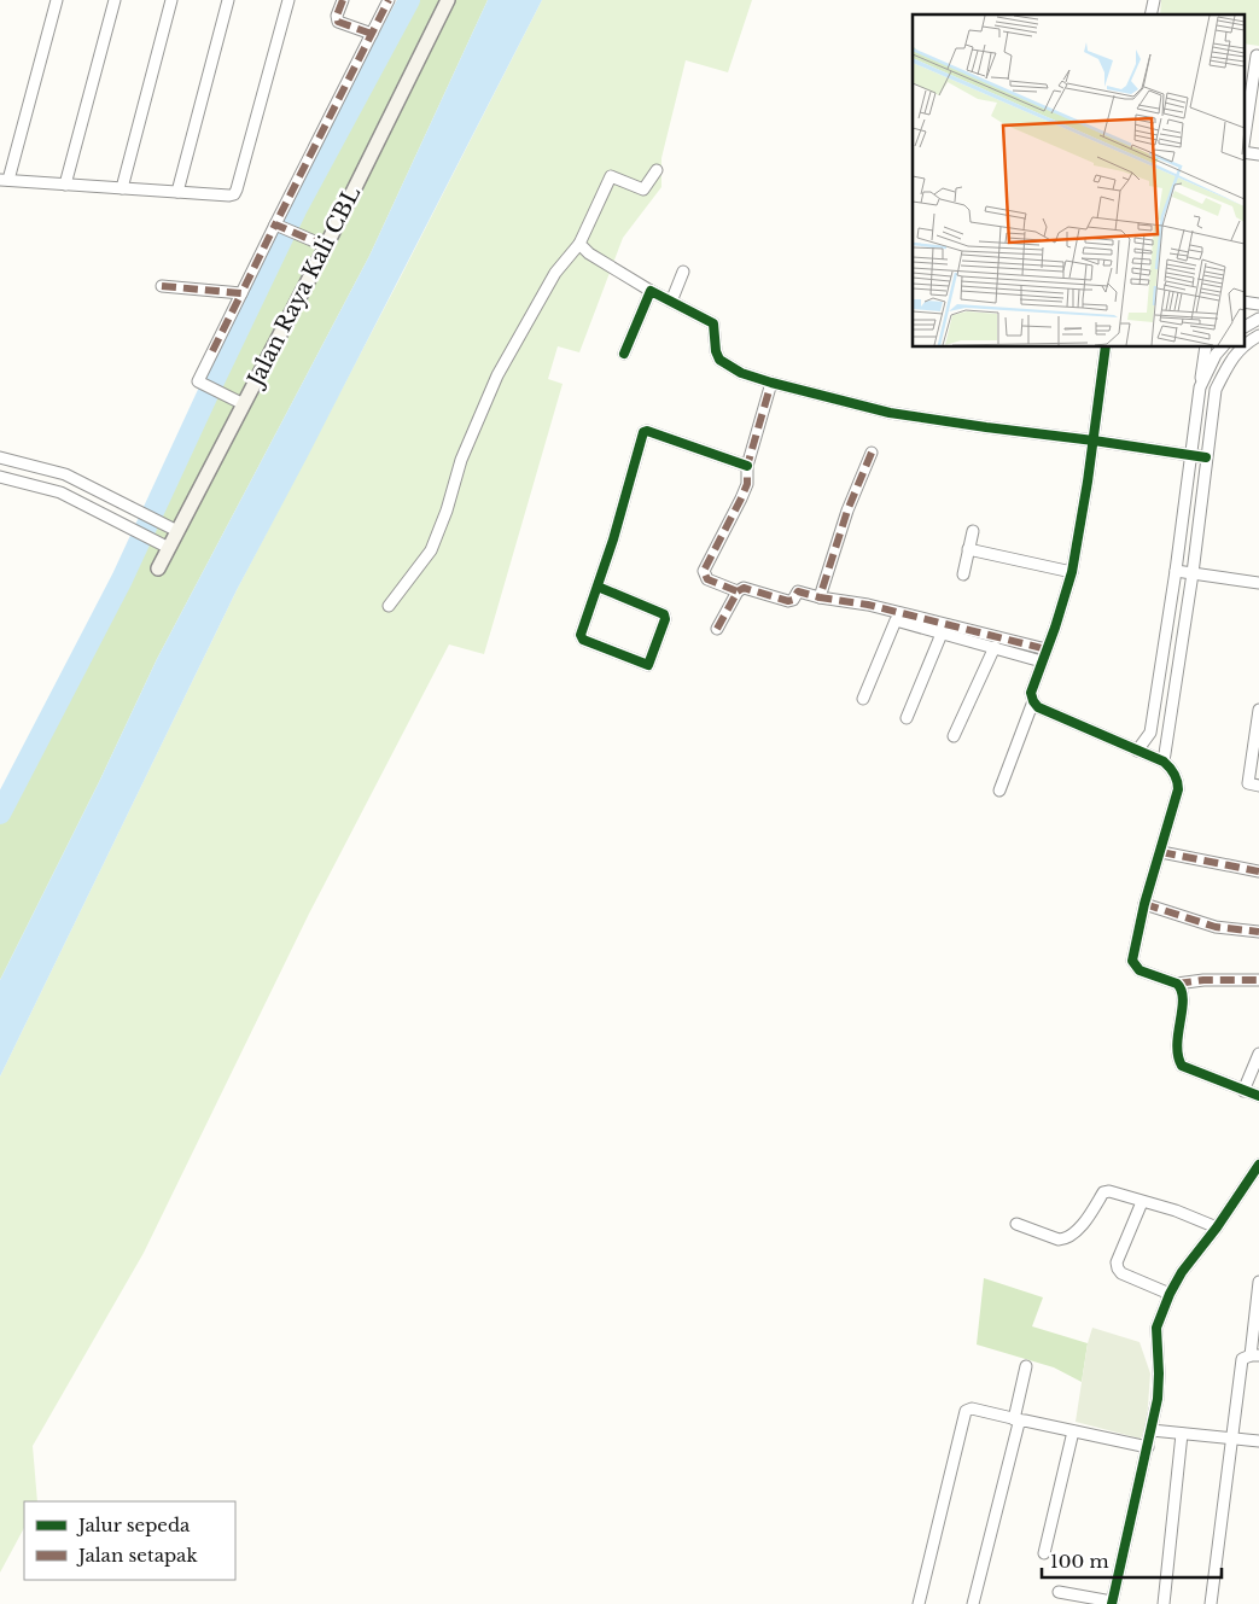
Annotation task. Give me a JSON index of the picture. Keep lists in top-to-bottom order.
{
  "streets": {
    "main road": ["Jalan Raya Kali CBL"]
  },
  "legend": ["Jalur sepeda", "Jalan setapak"],
  "scale_bar": "100 m"
}
